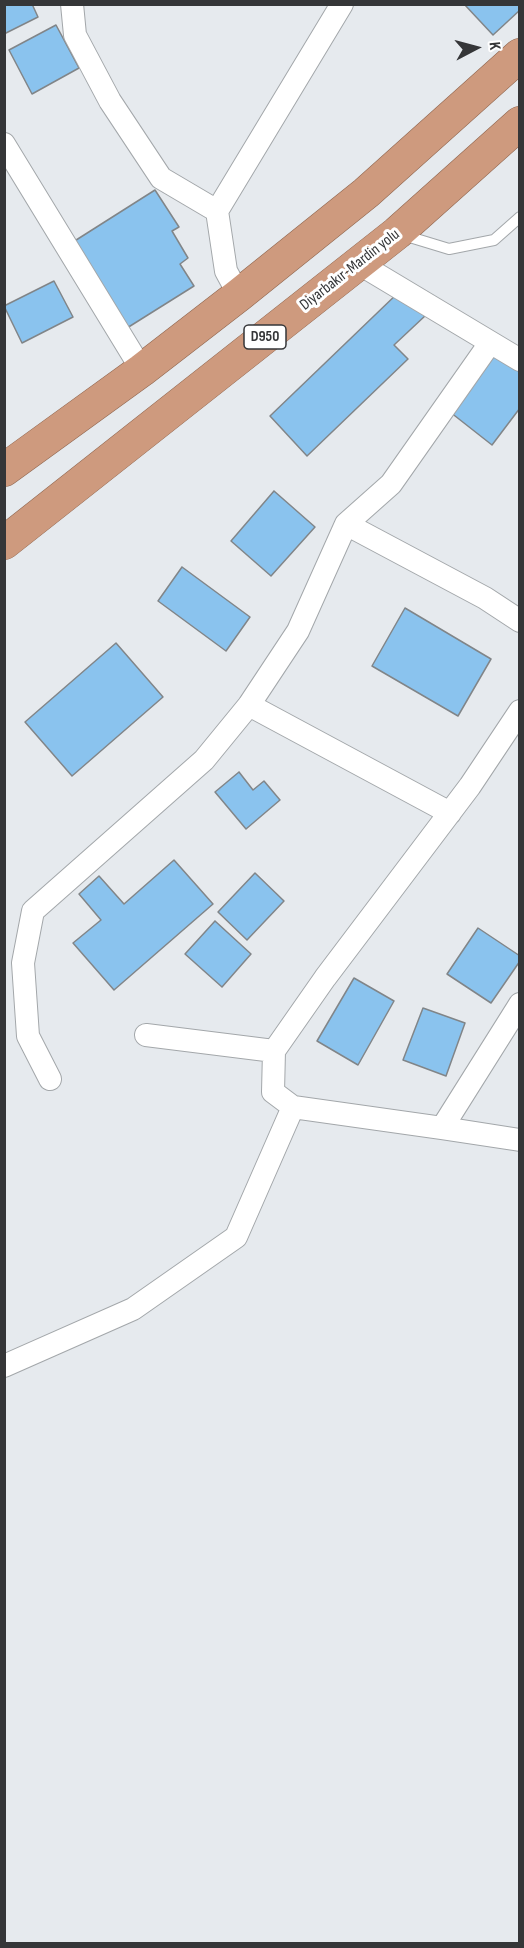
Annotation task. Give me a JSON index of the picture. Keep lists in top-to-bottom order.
{
  "streets": {
    "highway": ["Diyarbakır-Mardin yolu", "D950"]
  },
  "north": "right"
}
